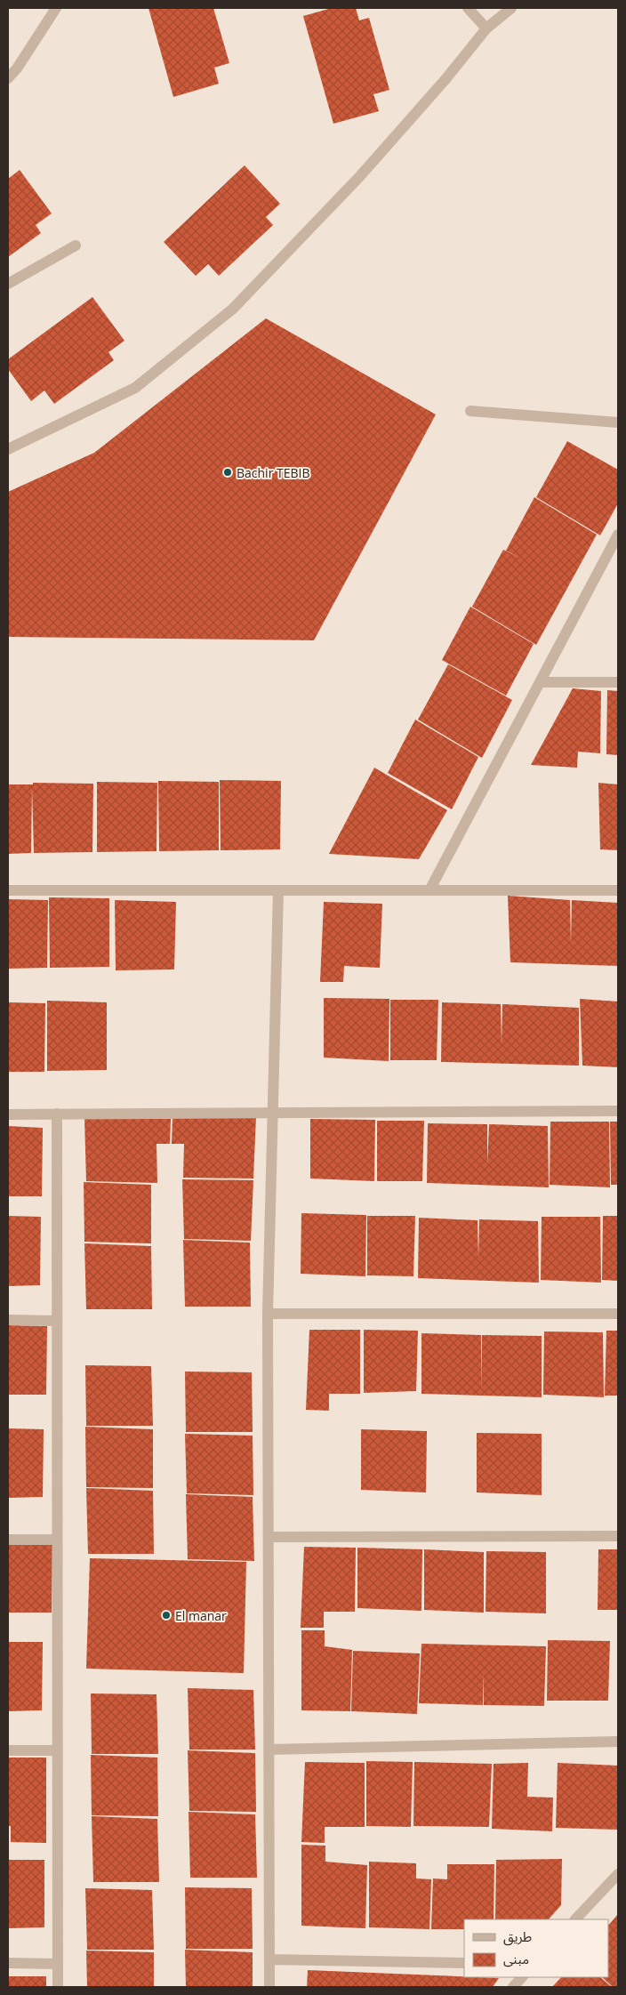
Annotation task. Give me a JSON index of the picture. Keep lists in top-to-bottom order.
{
  "places": ["Bachir TEBIB", "El manar"],
  "legend": ["طريق", "مبنى"]
}
